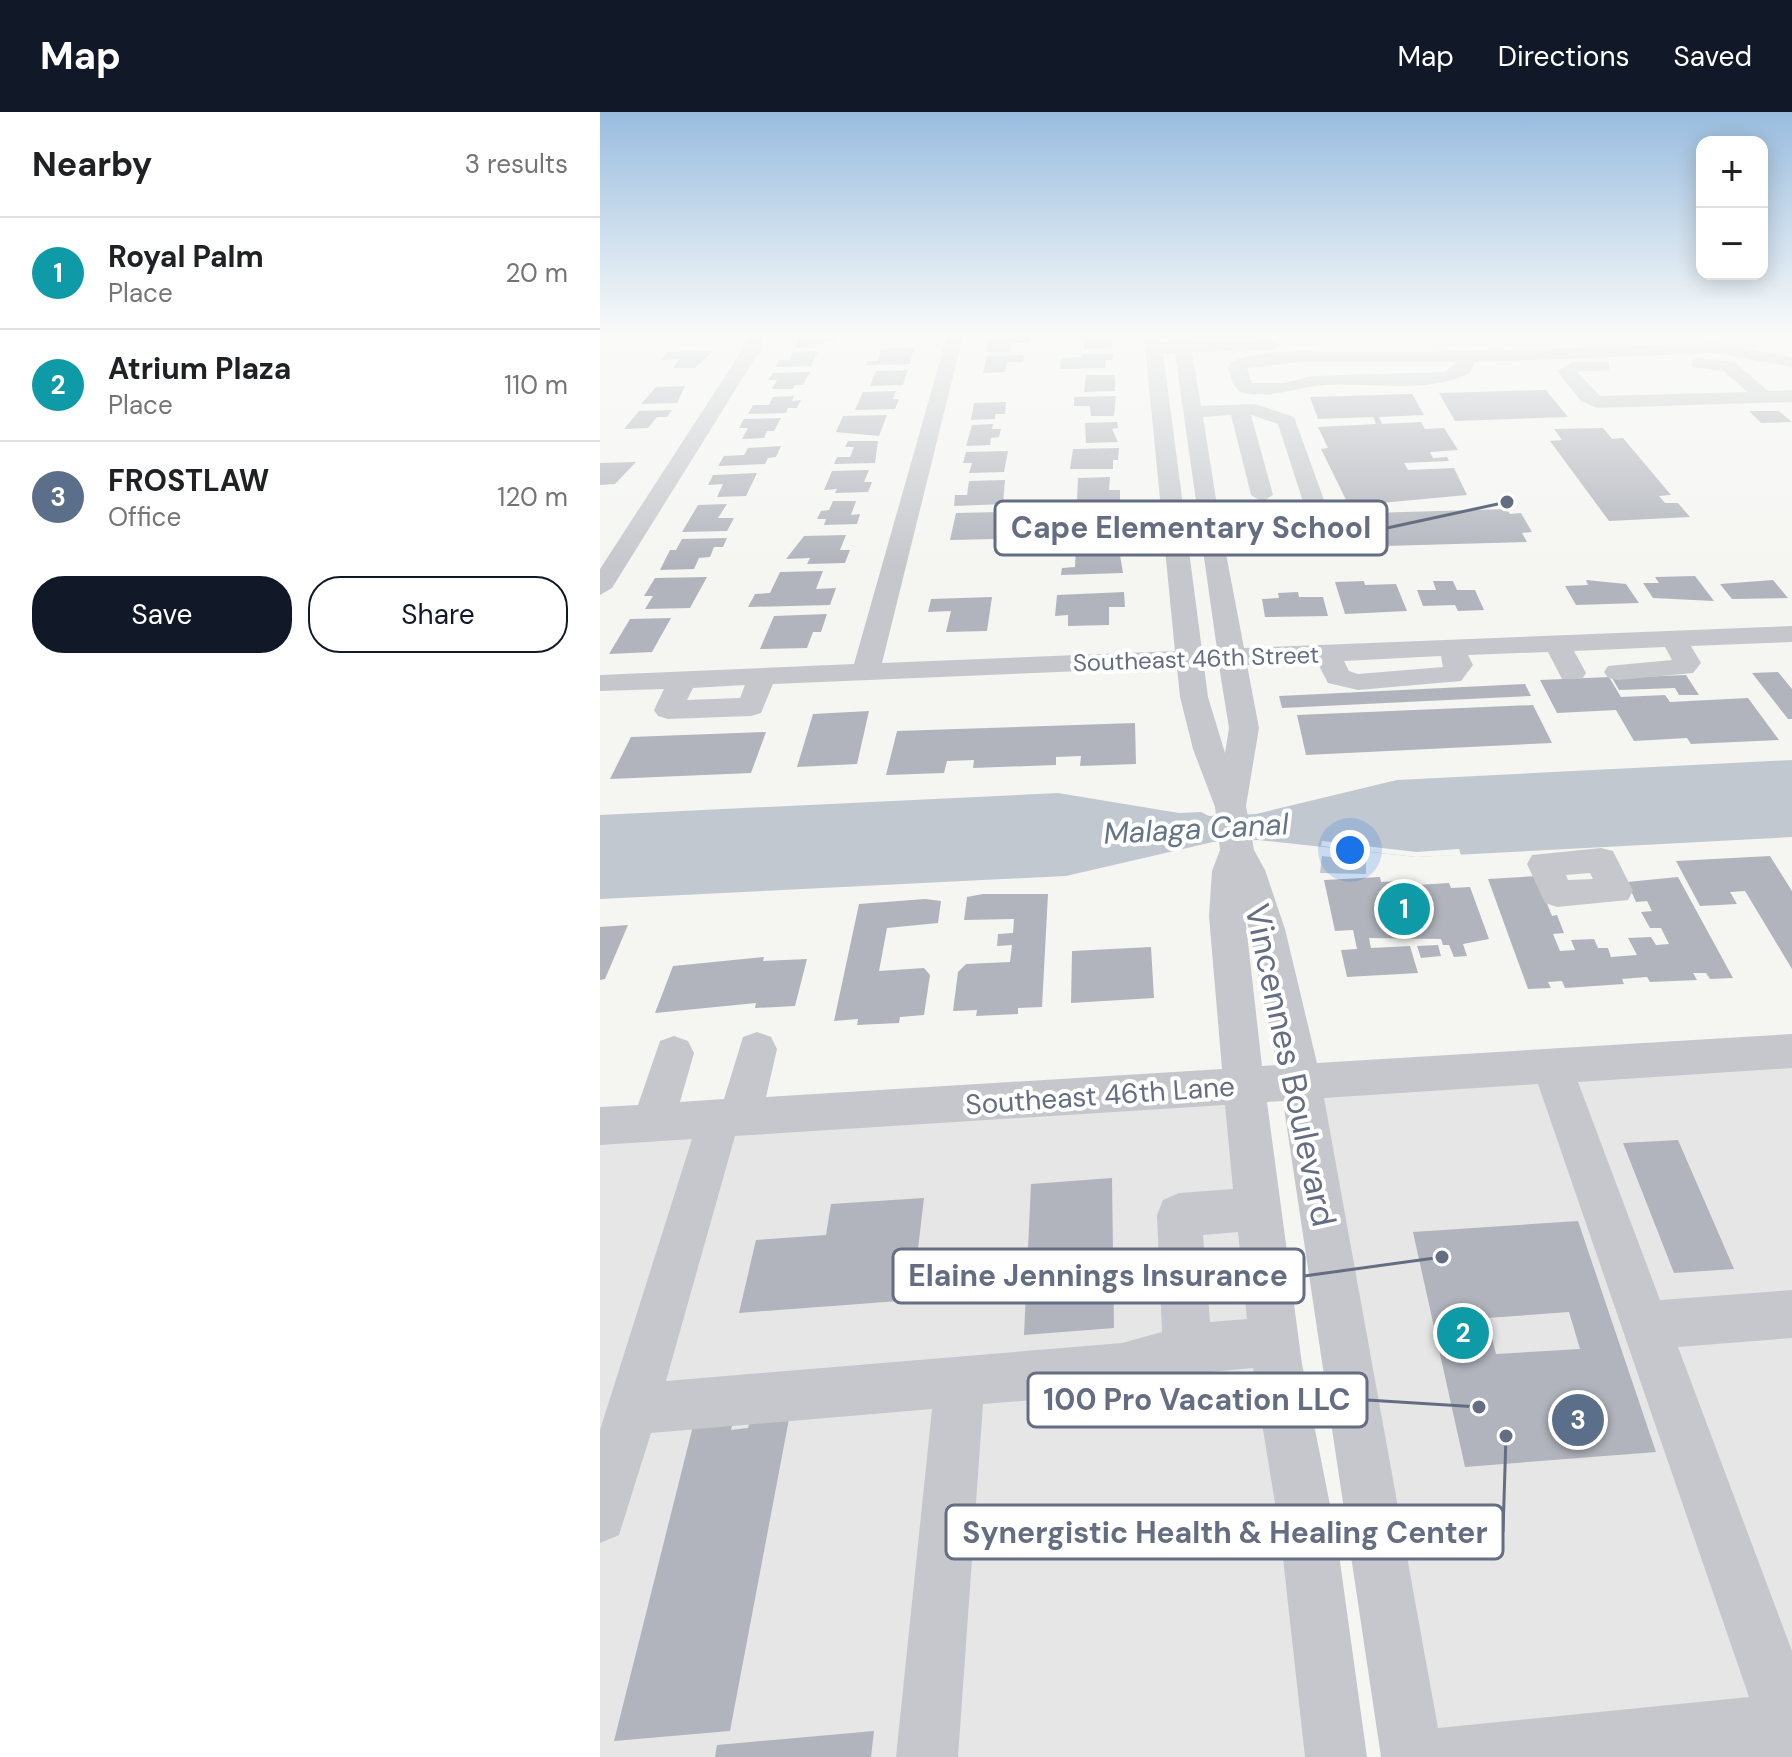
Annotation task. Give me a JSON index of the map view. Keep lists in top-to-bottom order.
{
  "streets": {
    "street": ["Southeast 46th Street", "Vincennes Boulevard", "Southeast 46th Lane"]
  },
  "crossings": [
    ["Southeast 46th Street", "Vincennes Boulevard"],
    ["Vincennes Boulevard", "Southeast 46th Lane"]
  ],
  "water": ["Malaga Canal"],
  "places": [
    "Cape Elementary School",
    "Elaine Jennings Insurance",
    "100 Pro Vacation LLC",
    "Synergistic Health & Healing Center"
  ],
  "page": {
    "header": "Map",
    "nav": ["Map", "Directions", "Saved"],
    "heading": ["Nearby", "3 results"],
    "map_buttons": ["+", "−"],
    "list": [
      {
        "mark": "1",
        "name": "Royal Palm",
        "note": "Place",
        "value": "20 m"
      },
      {
        "mark": "2",
        "name": "Atrium Plaza",
        "note": "Place",
        "value": "110 m"
      },
      {
        "mark": "3",
        "name": "FROSTLAW",
        "note": "Office",
        "value": "120 m"
      }
    ],
    "buttons": ["Save", "Share"],
    "pins": ["1", "2", "3"]
  }
}
